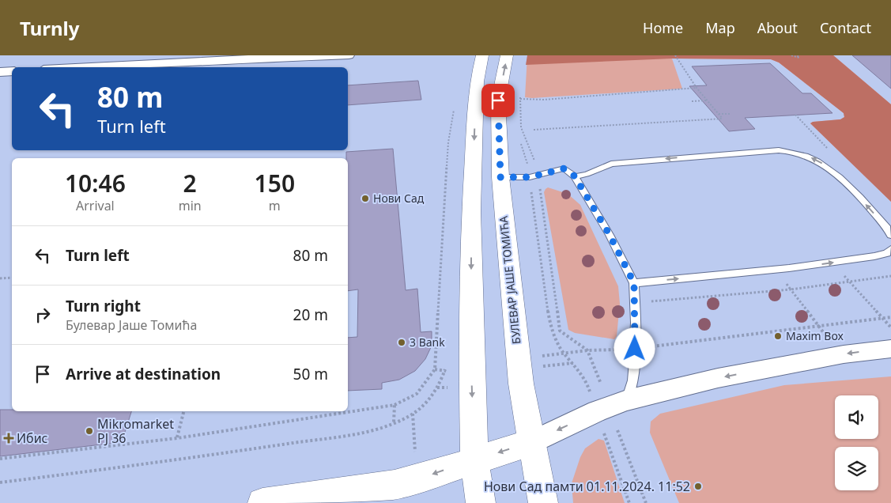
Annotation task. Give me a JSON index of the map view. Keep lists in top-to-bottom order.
{
  "streets": {
    "main road": ["БУЛЕВАР ЈАШЕ ТОМИЋА"]
  },
  "places": {
    "other": [
      "Нови Сад",
      "Maxim Box",
      "3 Bank",
      "Mikromarket PJ 36",
      "Нови Сад памти 01.11.2024. 11:52"
    ],
    "health": ["Ибис"]
  },
  "page": {
    "header": "Turnly",
    "nav": [
      "Home",
      "Map",
      "About",
      "Contact"
    ],
    "turn": ["80 m", "Turn left"],
    "eta": [
      "10:46",
      "Arrival",
      "2",
      "min",
      "150",
      "m"
    ],
    "list": [
      {
        "name": "Turn left",
        "value": "80 m"
      },
      {
        "name": "Turn right",
        "note": "Булевар Јаше Томића",
        "value": "20 m"
      },
      {
        "name": "Arrive at destination",
        "value": "50 m"
      }
    ]
  }
}
